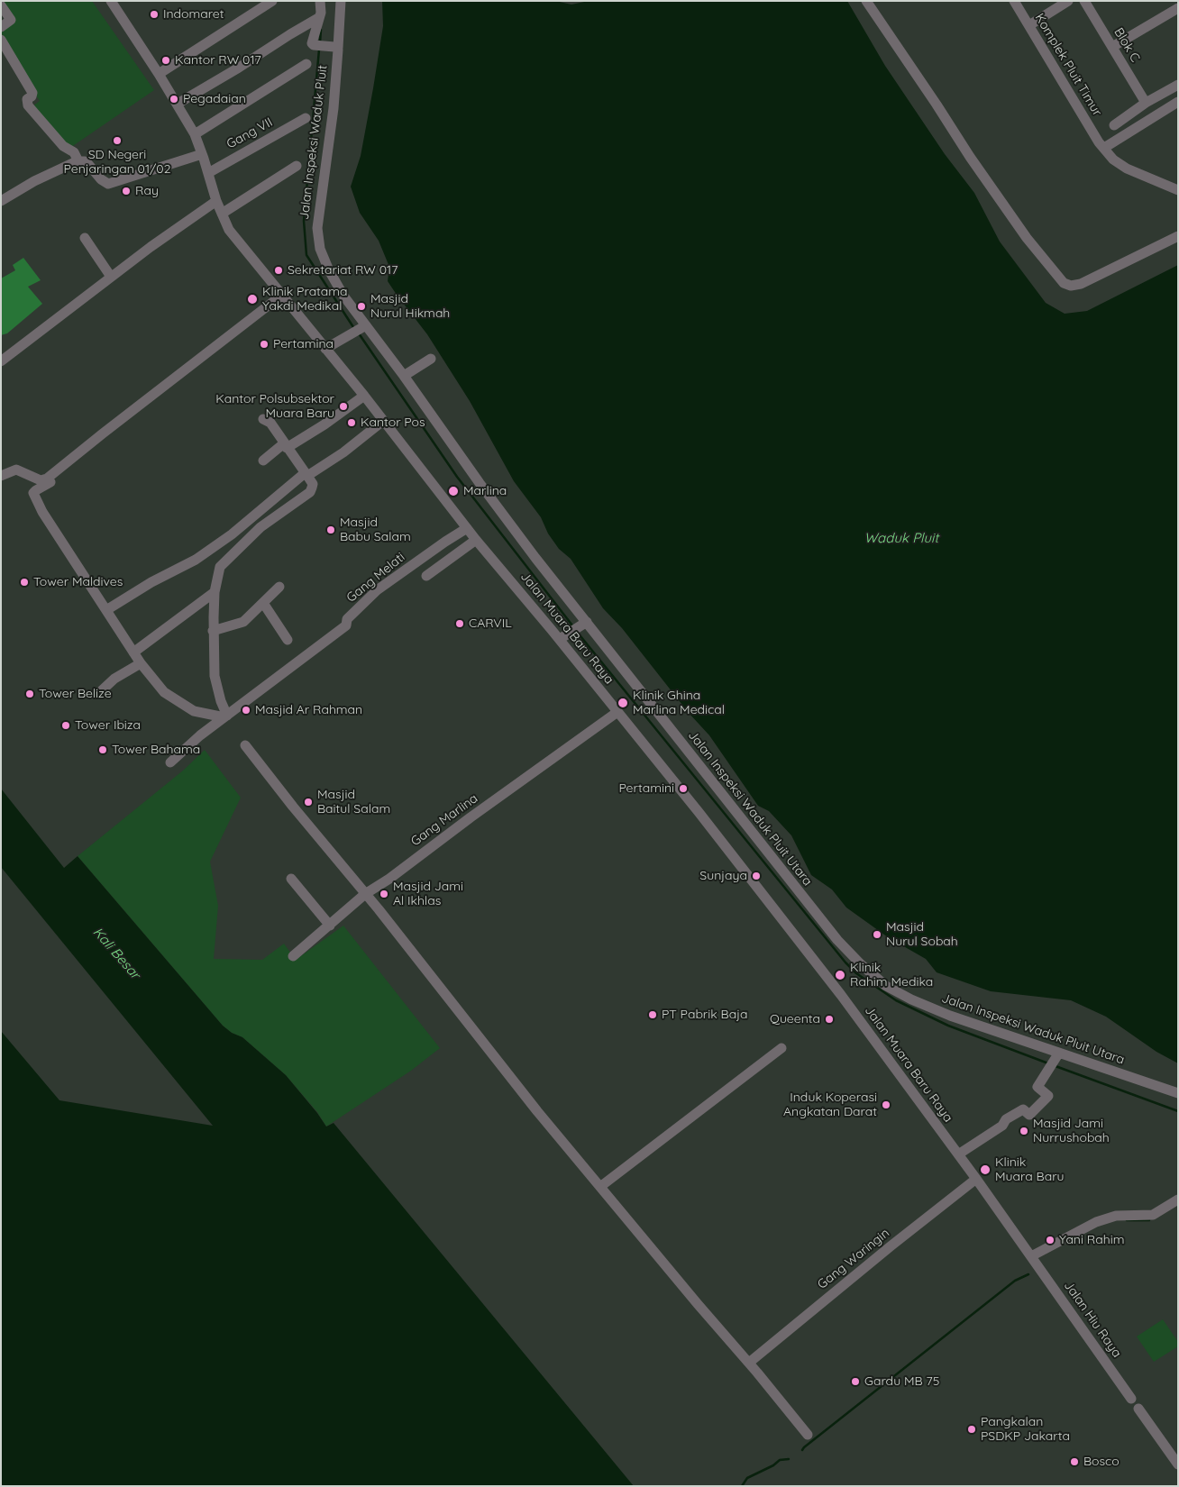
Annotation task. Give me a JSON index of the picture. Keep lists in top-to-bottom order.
{
  "streets": {
    "street": [
      "Blok C",
      "Komplek Pluit Timur",
      "Gang VII",
      "Jalan Inspeksi Waduk Pluit",
      "Gang Melati",
      "Jalan Muara Baru Raya",
      "Jalan Inspeksi Waduk Pluit Utara",
      "Gang Marlina",
      "Gang Waringin",
      "Jalan Hiu Raya"
    ]
  },
  "crossings": [
    ["Gang VII", "Jalan Muara Baru Raya"],
    ["Jalan Inspeksi Waduk Pluit", "Jalan Inspeksi Waduk Pluit Utara"],
    ["Gang Melati", "Jalan Muara Baru Raya"],
    ["Jalan Muara Baru Raya", "Gang Marlina"],
    ["Jalan Muara Baru Raya", "Gang Waringin"],
    ["Jalan Muara Baru Raya", "Jalan Hiu Raya"]
  ],
  "water": ["Waduk Pluit", "Kali Besar"],
  "places": [
    "Indomaret",
    "Kantor RW 017",
    "Pegadaian",
    "SD Negeri Penjaringan 01/02",
    "Ray",
    "Sekretariat RW 017",
    "Klinik Pratama Yakdi Medikal",
    "Masjid Nurul Hikmah",
    "Pertamina",
    "Kantor Polsubsektor Muara Baru",
    "Kantor Pos",
    "Marlina",
    "Masjid Babu Salam",
    "Tower Maldives",
    "CARVIL",
    "Tower Belize",
    "Klinik Ghina Marlina Medical",
    "Masjid Ar Rahman",
    "Tower Ibiza",
    "Tower Bahama",
    "Pertamini",
    "Masjid Baitul Salam",
    "Sunjaya",
    "Masjid Jami Al Ikhlas",
    "Masjid Nurul Sobah",
    "Klinik Rahim Medika",
    "PT Pabrik Baja",
    "Queenta",
    "Induk Koperasi Angkatan Darat",
    "Masjid Jami Nurrushobah",
    "Klinik Muara Baru",
    "Yani Rahim",
    "Gardu MB 75",
    "Pangkalan PSDKP Jakarta",
    "Bosco"
  ]
}
